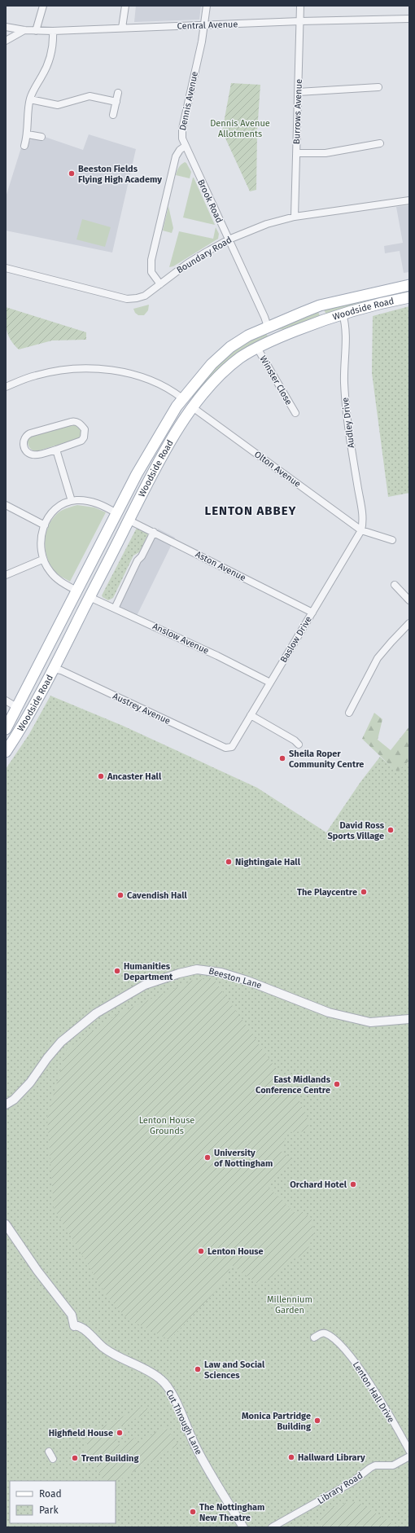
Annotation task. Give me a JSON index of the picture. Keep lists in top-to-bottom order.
{
  "streets": {
    "main road": ["Woodside Road"],
    "street": [
      "Central Avenue",
      "Dennis Avenue",
      "Burrows Avenue",
      "Brook Road",
      "Boundary Road",
      "Winster Close",
      "Audley Drive",
      "Olton Avenue",
      "Aston Avenue",
      "Anslow Avenue",
      "Baslow Drive",
      "Austrey Avenue",
      "Beeston Lane",
      "Lenton Hall Drive",
      "Cut Through Lane",
      "Library Road"
    ]
  },
  "crossings": [
    ["Central Avenue", "Dennis Avenue"],
    ["Central Avenue", "Burrows Avenue"],
    ["Dennis Avenue", "Brook Road"],
    ["Burrows Avenue", "Boundary Road"],
    ["Brook Road", "Boundary Road"],
    ["Brook Road", "Woodside Road"],
    ["Woodside Road", "Winster Close"],
    ["Woodside Road", "Audley Drive"],
    ["Woodside Road", "Olton Avenue"],
    ["Woodside Road", "Aston Avenue"],
    ["Woodside Road", "Anslow Avenue"],
    ["Woodside Road", "Austrey Avenue"],
    ["Audley Drive", "Olton Avenue"],
    ["Audley Drive", "Baslow Drive"],
    ["Olton Avenue", "Baslow Drive"],
    ["Aston Avenue", "Baslow Drive"],
    ["Anslow Avenue", "Baslow Drive"],
    ["Baslow Drive", "Austrey Avenue"]
  ],
  "districts": ["LENTON ABBEY"],
  "parks": ["Dennis Avenue Allotments", "Lenton House Grounds", "Millennium Garden"],
  "places": [
    "Beeston Fields Flying High Academy",
    "Sheila Roper Community Centre",
    "Ancaster Hall",
    "David Ross Sports Village",
    "Nightingale Hall",
    "The Playcentre",
    "Cavendish Hall",
    "Humanities Department",
    "East Midlands Conference Centre",
    "University of Nottingham",
    "Orchard Hotel",
    "Lenton House",
    "Law and Social Sciences",
    "Monica Partridge Building",
    "Highfield House",
    "Hallward Library",
    "Trent Building",
    "The Nottingham New Theatre"
  ],
  "legend": ["Road", "Park"]
}
